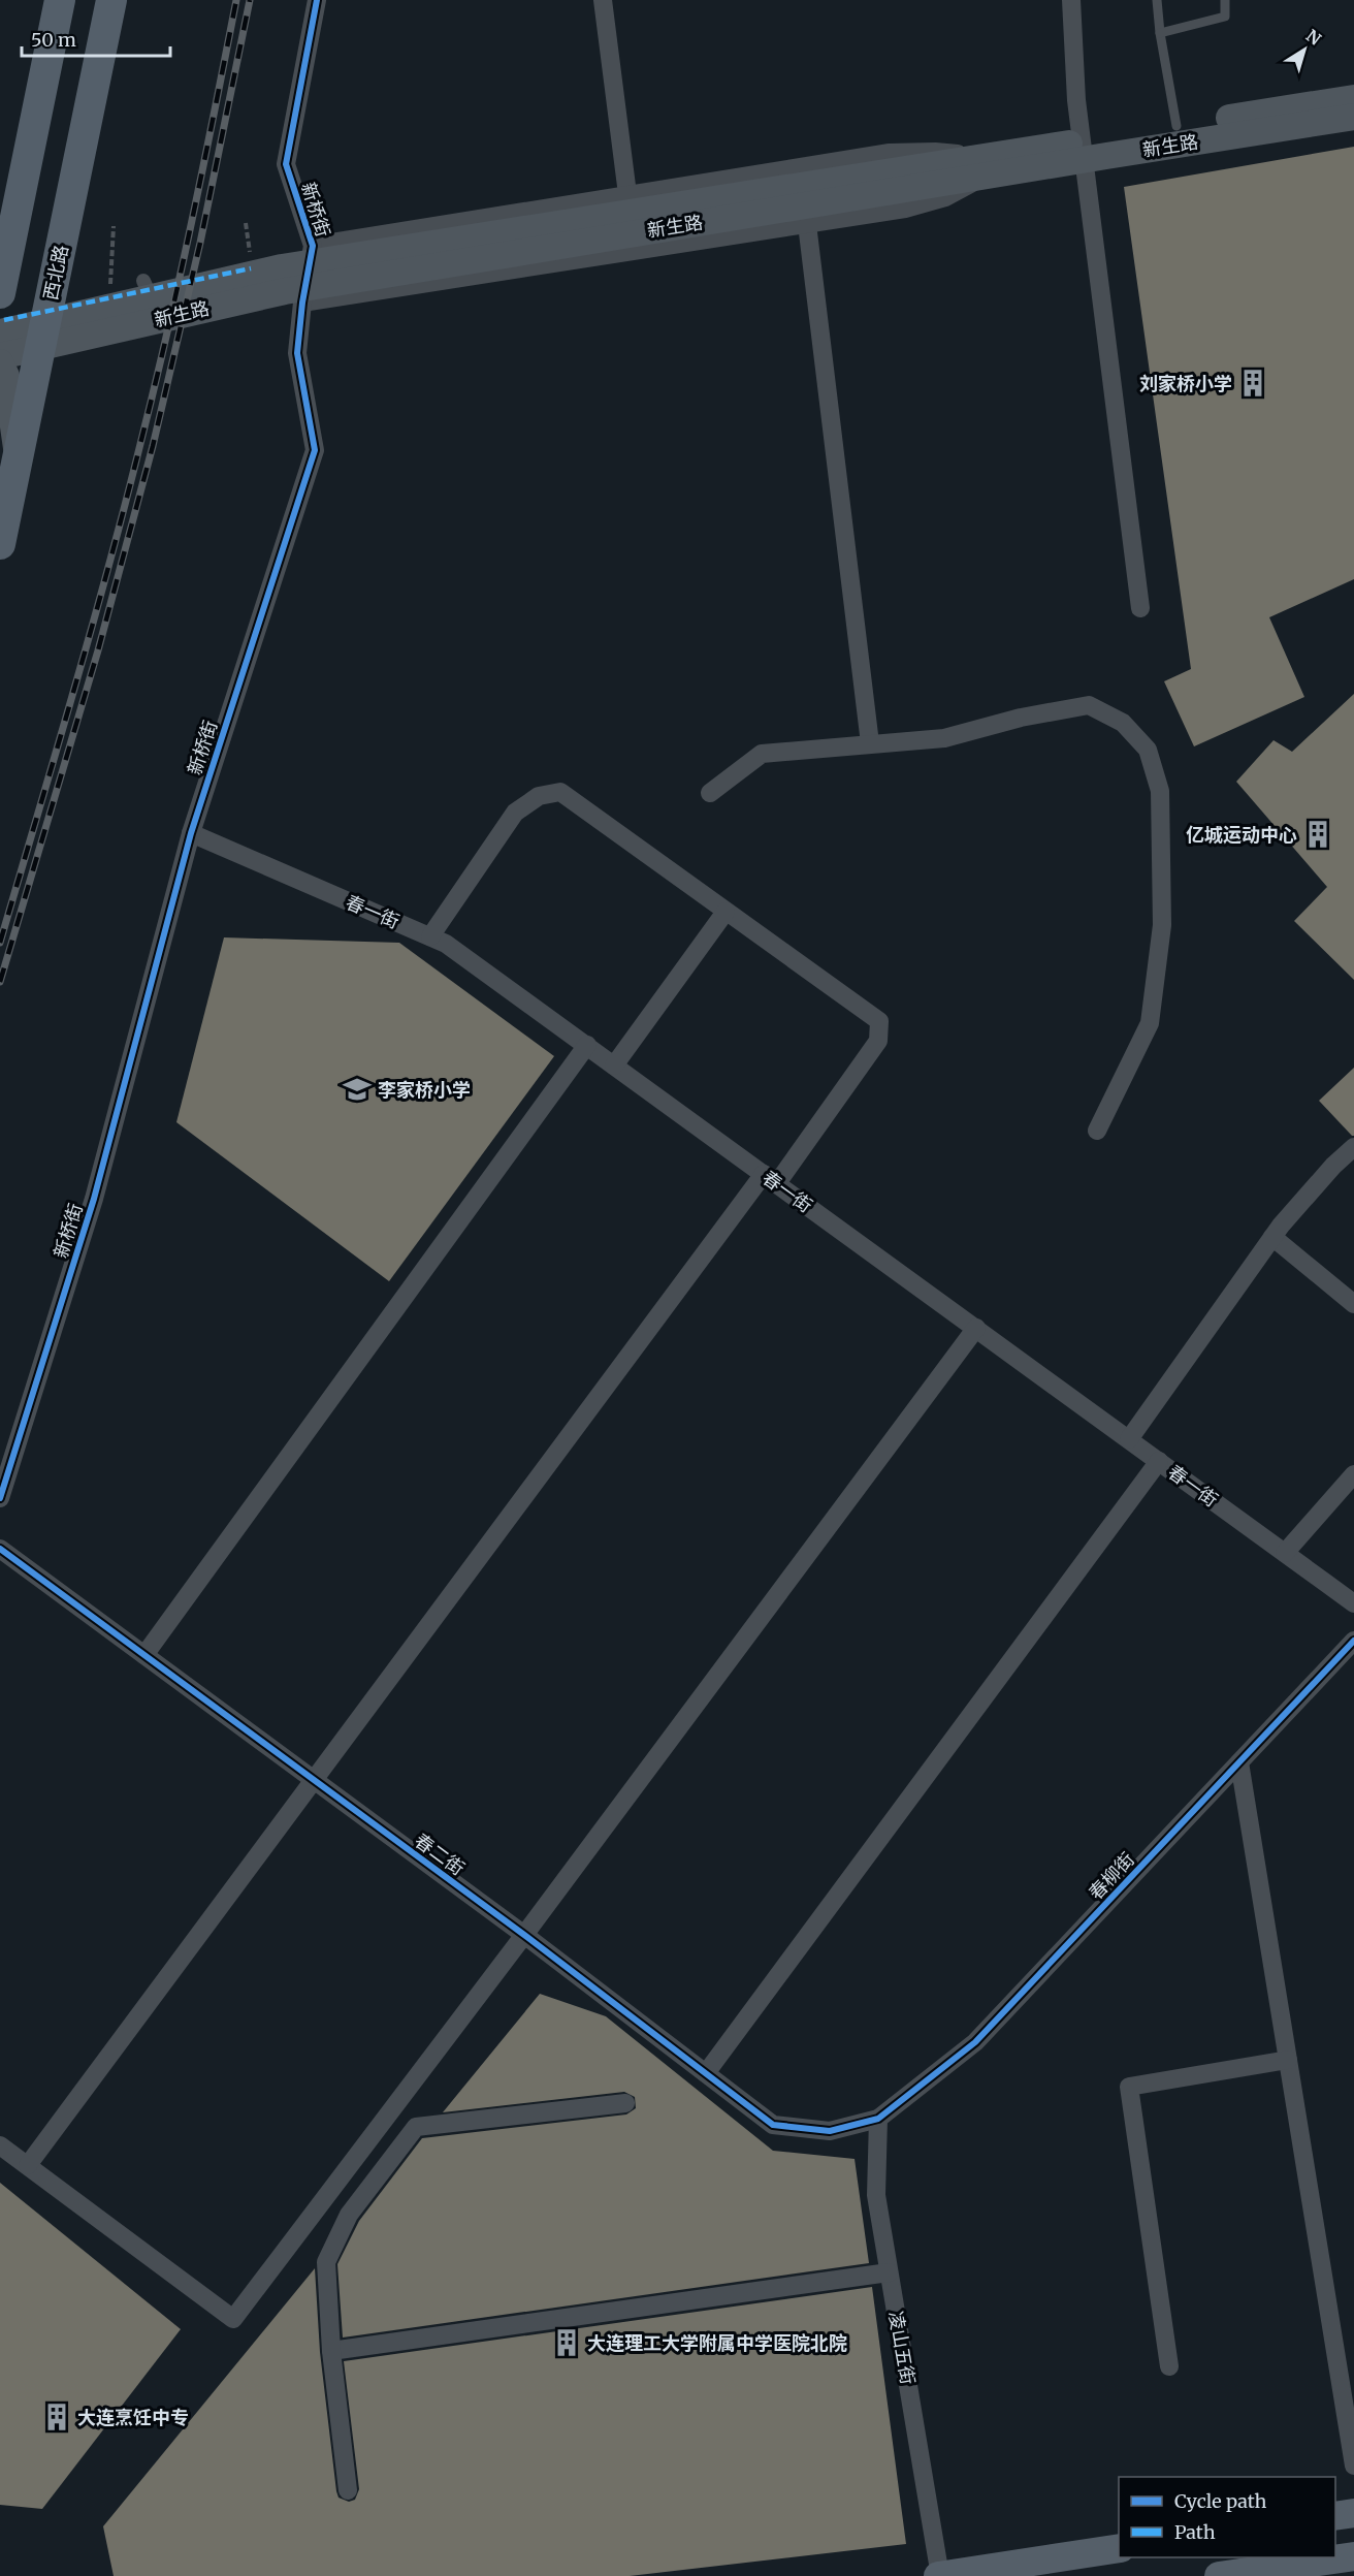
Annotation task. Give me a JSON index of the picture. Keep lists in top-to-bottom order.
{
  "streets": {
    "highway": ["西北路"],
    "main road": ["新生路"],
    "street": [
      "新桥街",
      "春一街",
      "春二街",
      "春柳街",
      "凌山五街"
    ]
  },
  "crossings": [
    ["新桥街", "春一街"],
    ["春二街", "春柳街"],
    ["春二街", "凌山五街"],
    ["春柳街", "凌山五街"]
  ],
  "places": {
    "building": [
      "刘家桥小学",
      "亿城运动中心",
      "大连理工大学附属中学医院北院",
      "大连烹饪中专"
    ],
    "school or university": ["李家桥小学"]
  },
  "legend": ["Cycle path", "Path"],
  "scale_bar": "50 m",
  "north": "top right"
}
